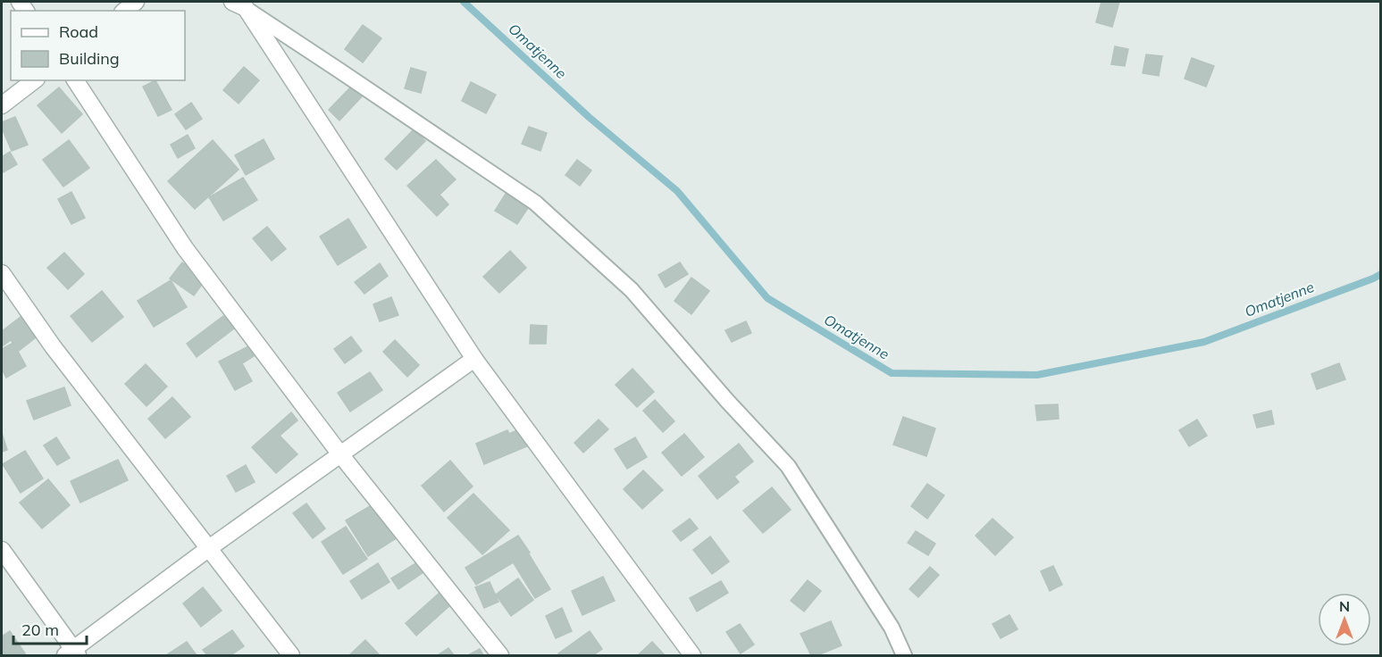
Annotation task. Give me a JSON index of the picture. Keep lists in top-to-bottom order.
{
  "water": ["Omatjenne"],
  "legend": ["Road", "Building"],
  "scale_bar": "20 m",
  "north": "top"
}
